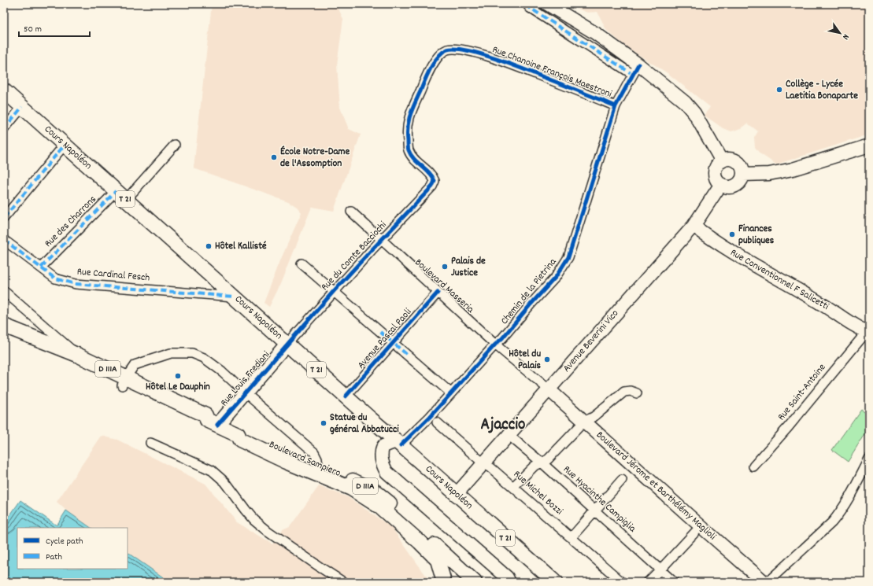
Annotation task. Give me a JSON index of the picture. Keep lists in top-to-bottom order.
{
  "streets": {
    "main road": [
      "Cours Napoléon",
      "T 21",
      "Rue Conventionnel F Salicetti",
      "Avenue Beverini Vico",
      "D 111A",
      "Rue Louis Frediani",
      "Boulevard Sampiero",
      "Boulevard Jérome et Barthélémy Maglioli"
    ],
    "street": [
      "Rue Chanoine François Maestroni",
      "Rue des Charrons",
      "Rue du Comte Bacciochi",
      "Rue Cardinal Fesch",
      "Boulevard Masseria",
      "Chemin de la Pietrina",
      "Avenue Pascal Paoli",
      "Rue Saint-Antoine",
      "Rue Michel Bozzi",
      "Rue Hyacinthe Campiglia"
    ]
  },
  "crossings": [
    ["Rue Chanoine François Maestroni", "Rue du Comte Bacciochi"],
    ["Rue Chanoine François Maestroni", "Chemin de la Pietrina"],
    ["Cours Napoléon", "Rue des Charrons"],
    ["Cours Napoléon", "Rue du Comte Bacciochi"],
    ["Cours Napoléon", "Rue Cardinal Fesch"],
    ["Cours Napoléon", "Chemin de la Pietrina"],
    ["Cours Napoléon", "Avenue Pascal Paoli"],
    ["Cours Napoléon", "Avenue Beverini Vico"],
    ["Cours Napoléon", "Rue Louis Frediani"],
    ["Rue des Charrons", "Rue Cardinal Fesch"],
    ["Rue du Comte Bacciochi", "Boulevard Masseria"],
    ["Rue du Comte Bacciochi", "Rue Louis Frediani"],
    ["Rue Conventionnel F Salicetti", "Avenue Beverini Vico"],
    ["Rue Conventionnel F Salicetti", "Rue Saint-Antoine"],
    ["Boulevard Masseria", "Chemin de la Pietrina"],
    ["Boulevard Masseria", "Avenue Pascal Paoli"],
    ["Boulevard Masseria", "Avenue Beverini Vico"],
    ["Boulevard Masseria", "Boulevard Jérome et Barthélémy Maglioli"],
    ["Avenue Beverini Vico", "Boulevard Jérome et Barthélémy Maglioli"],
    ["Avenue Beverini Vico", "Rue Michel Bozzi"],
    ["Avenue Beverini Vico", "Rue Hyacinthe Campiglia"],
    ["Rue Louis Frediani", "Boulevard Sampiero"]
  ],
  "districts": ["Ajaccio"],
  "places": [
    "Collège - Lycée Laetitia Bonaparte",
    "École Notre-Dame de l'Assomption",
    "Finances publiques",
    "Hôtel Kallisté",
    "Palais de Justice",
    "Hôtel du Palais",
    "Hôtel Le Dauphin",
    "Statue du général Abbatucci"
  ],
  "legend": ["Cycle path", "Path"],
  "scale_bar": "50 m",
  "north": "bottom right"
}
